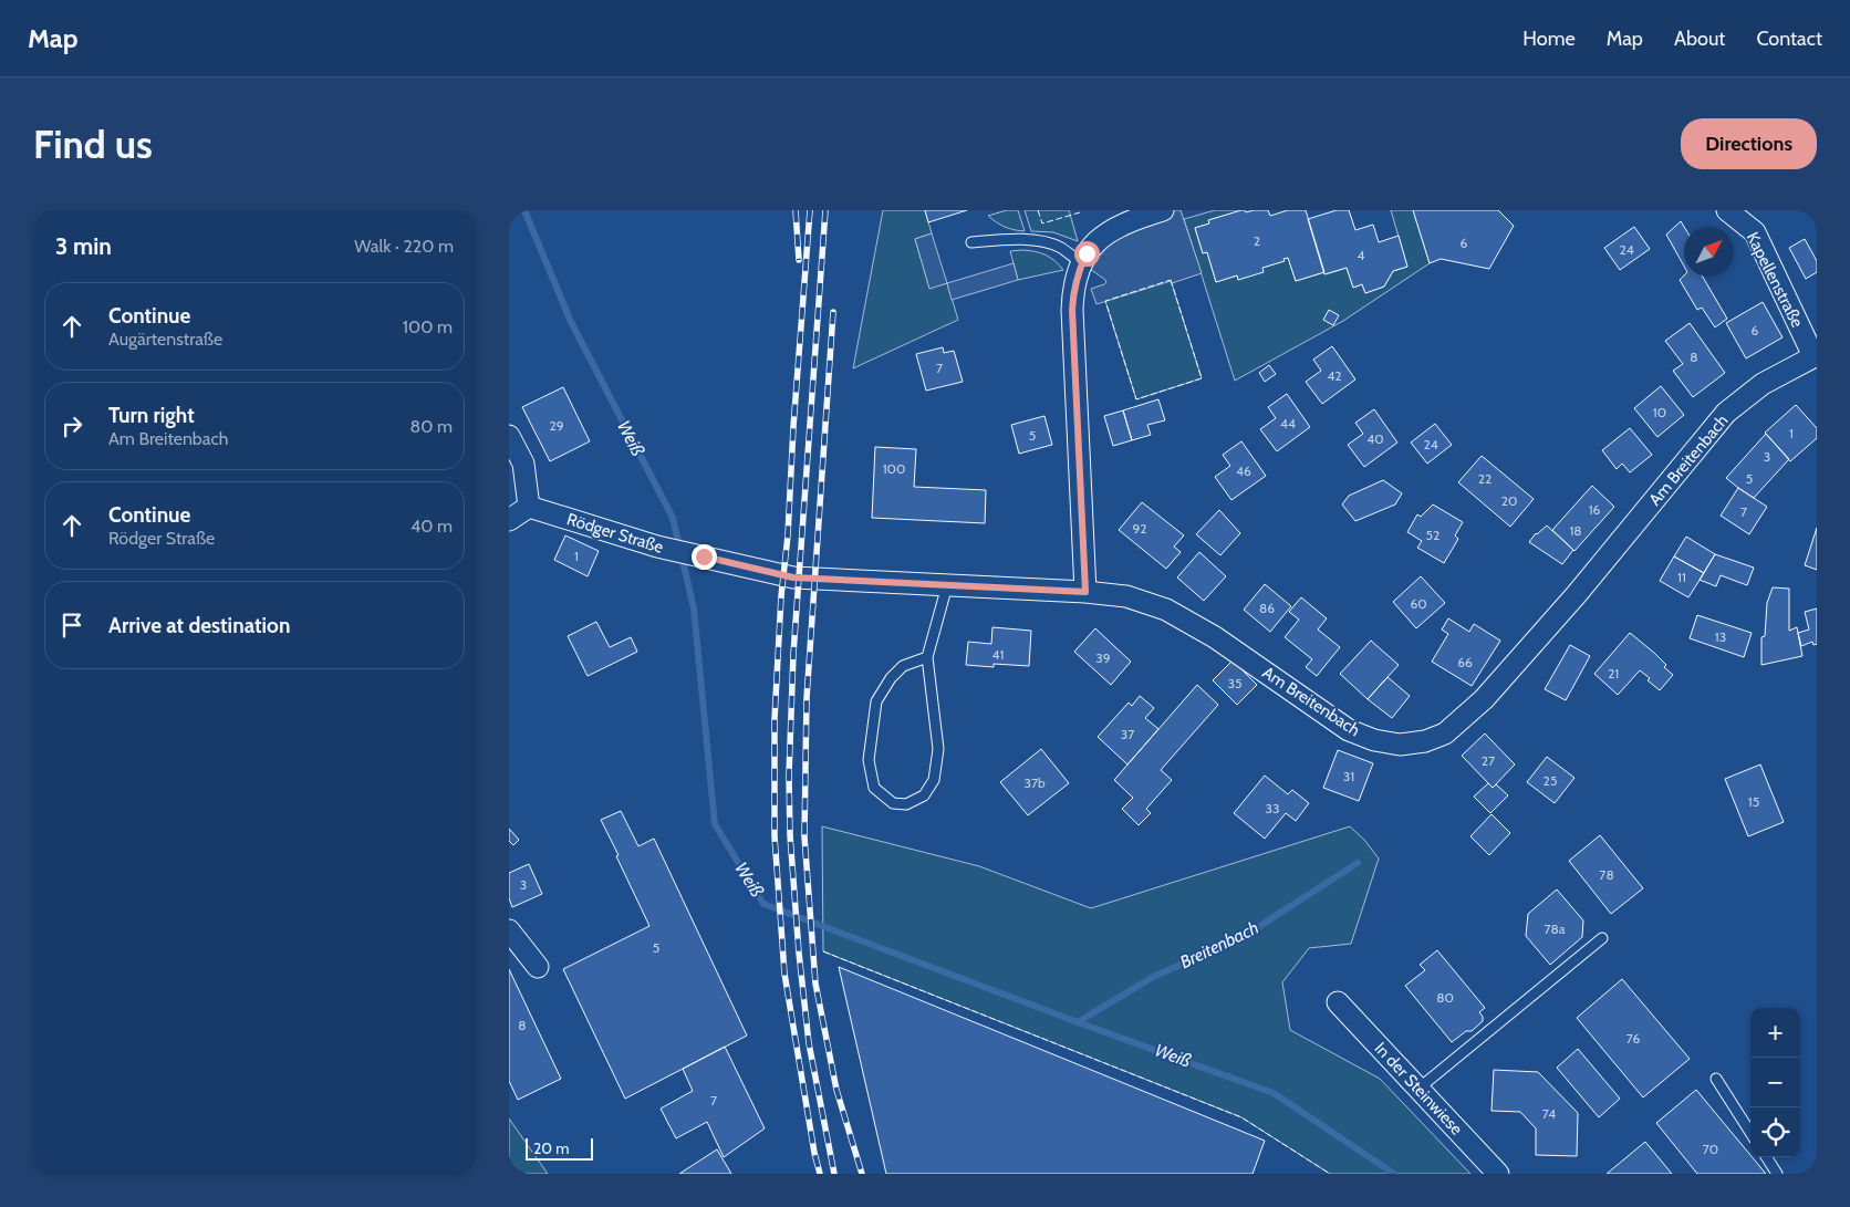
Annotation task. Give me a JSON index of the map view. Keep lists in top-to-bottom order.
{
  "streets": {
    "street": [
      "Kapellenstraße",
      "Am Breitenbach",
      "Rödger Straße",
      "In der Steinwiese"
    ]
  },
  "crossings": [
    ["Kapellenstraße", "Am Breitenbach"],
    ["Am Breitenbach", "Rödger Straße"]
  ],
  "water": ["Weiß", "Breitenbach"],
  "house_numbers": [
    "2",
    "6",
    "24",
    "4",
    "6",
    "8",
    "7",
    "42",
    "10",
    "44",
    "29",
    "1",
    "5",
    "40",
    "24",
    "3",
    "100",
    "46",
    "22",
    "5",
    "20",
    "16",
    "7",
    "92",
    "18",
    "52",
    "1",
    "11",
    "60",
    "86",
    "13",
    "41",
    "39",
    "66",
    "21",
    "35",
    "37",
    "27",
    "31",
    "25",
    "37b",
    "15",
    "33",
    "78",
    "3",
    "78a",
    "5",
    "80",
    "8",
    "76",
    "7",
    "74",
    "70"
  ],
  "scale_bar": "20 m",
  "north": "top right",
  "page": {
    "header": "Map",
    "nav": [
      "Home",
      "Map",
      "About",
      "Contact"
    ],
    "buttons": "Directions",
    "title": "Find us",
    "heading": ["3 min", "Walk · 220 m"],
    "list": [
      ["Continue", "Augärtenstraße", "100 m"],
      ["Turn right", "Am Breitenbach", "80 m"],
      ["Continue", "Rödger Straße", "40 m"],
      "Arrive at destination"
    ],
    "map_buttons": ["+", "−"],
    "scale": "20 m"
  }
}
